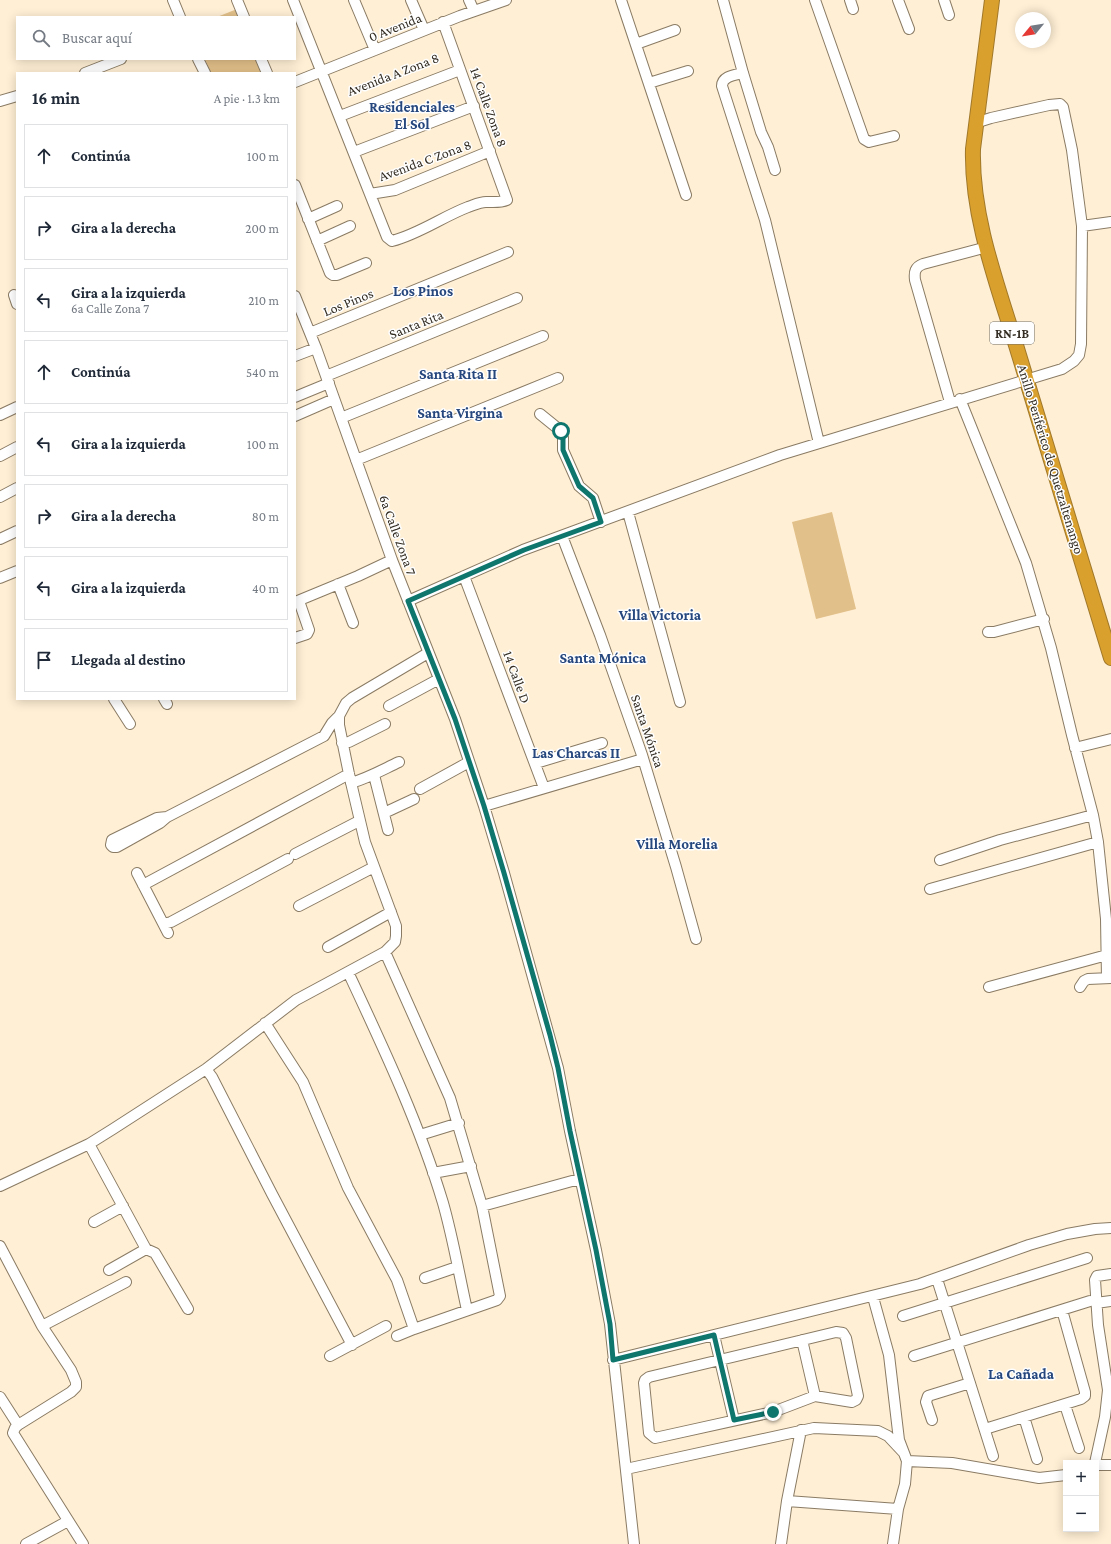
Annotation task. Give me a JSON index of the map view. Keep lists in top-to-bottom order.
{
  "streets": {
    "highway": ["RN-1B", "Anillo Periférico de Quetzaltenango"],
    "street": [
      "0 Avenida",
      "Avenida A Zona 8",
      "14 Calle Zona 8",
      "Avenida C Zona 8",
      "Los Pinos",
      "Santa Rita",
      "6a Calle Zona 7",
      "14 Calle D",
      "Santa Mónica"
    ]
  },
  "crossings": [
    ["0 Avenida", "14 Calle Zona 8"],
    ["Avenida A Zona 8", "14 Calle Zona 8"],
    ["14 Calle Zona 8", "Avenida C Zona 8"],
    ["Los Pinos", "6a Calle Zona 7"],
    ["Santa Rita", "6a Calle Zona 7"]
  ],
  "districts": [
    "Residenciales El Sol",
    "Los Pinos",
    "Santa Rita II",
    "Santa Virgina",
    "Villa Victoria",
    "Santa Mónica",
    "Las Charcas II",
    "Villa Morelia",
    "La Cañada"
  ],
  "north": "bottom left",
  "page": {
    "search": "Buscar aquí",
    "heading": ["16 min", "A pie · 1.3 km"],
    "list": [
      ["Continúa", "100 m"],
      ["Gira a la derecha", "200 m"],
      ["Gira a la izquierda", "6a Calle Zona 7", "210 m"],
      ["Continúa", "540 m"],
      ["Gira a la izquierda", "100 m"],
      ["Gira a la derecha", "80 m"],
      ["Gira a la izquierda", "40 m"],
      "Llegada al destino"
    ],
    "map_buttons": ["+", "−"]
  }
}
